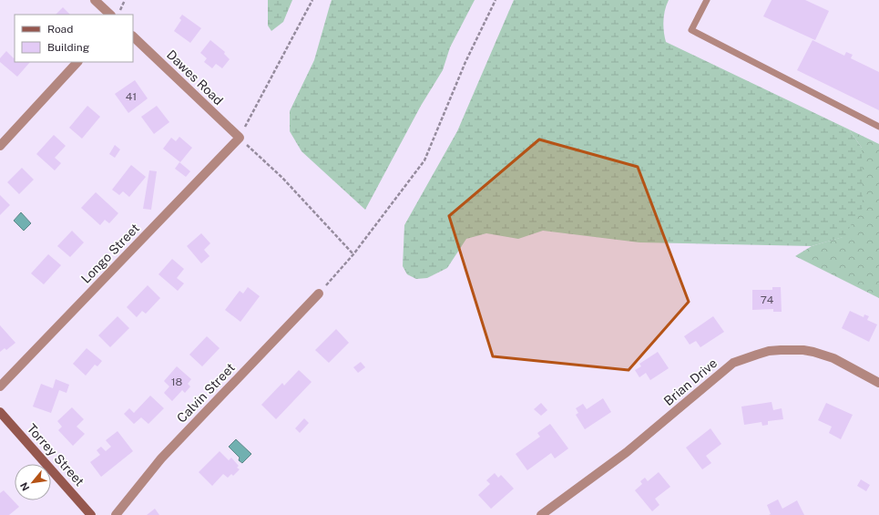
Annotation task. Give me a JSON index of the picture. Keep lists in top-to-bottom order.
{
  "streets": {
    "main road": ["Torrey Street"],
    "street": [
      "Dawes Road",
      "Longo Street",
      "Brian Drive",
      "Calvin Street"
    ]
  },
  "crossings": [
    ["Dawes Road", "Longo Street"]
  ],
  "house_numbers": ["41", "74", "18"],
  "legend": ["Road", "Building"],
  "north": "bottom left"
}
